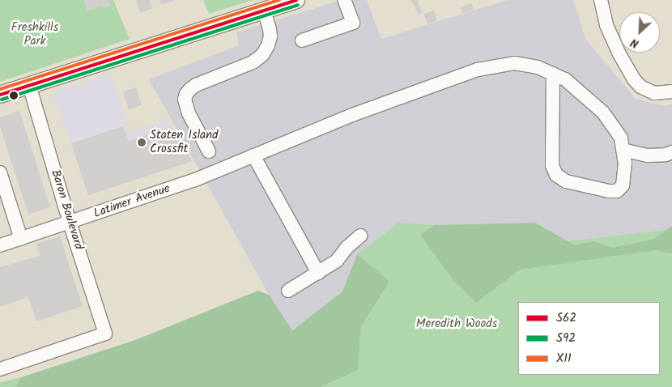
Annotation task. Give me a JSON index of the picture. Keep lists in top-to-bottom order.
{
  "streets": {
    "street": ["Latimer Avenue", "Baron Boulevard"]
  },
  "crossings": [
    ["Latimer Avenue", "Baron Boulevard"]
  ],
  "parks": ["Freshkills Park", "Meredith Woods"],
  "places": ["Staten Island Crossfit"],
  "lines": ["transit line S62", "transit line X11", "transit line S92"],
  "legend": ["S62", "S92", "X11"],
  "north": "bottom left"
}
